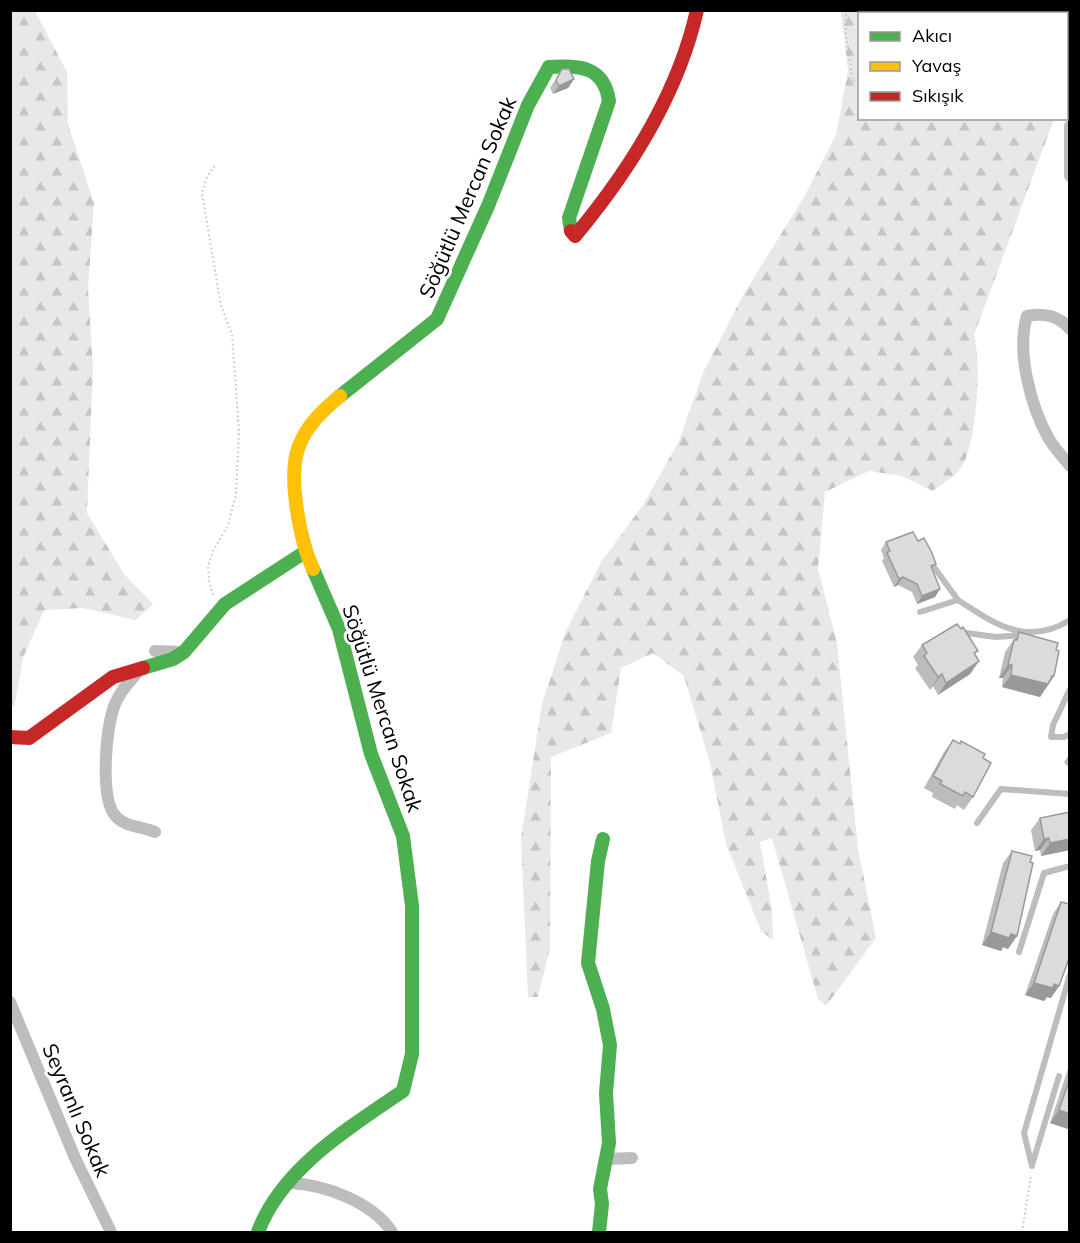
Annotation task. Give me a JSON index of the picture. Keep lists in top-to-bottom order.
{
  "streets": {
    "street": ["Söğütlü Mercan Sokak", "Seyranlı Sokak"]
  },
  "legend": ["Akıcı", "Yavaş", "Sıkışık"]
}
